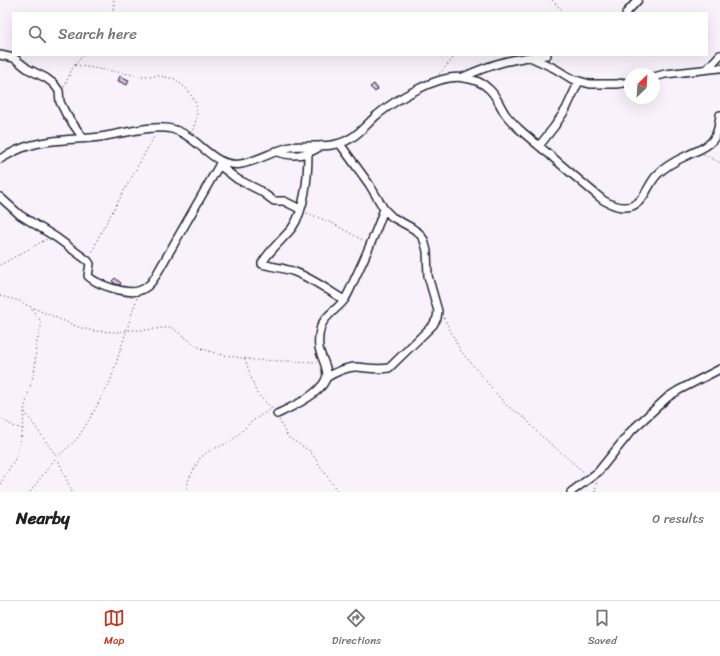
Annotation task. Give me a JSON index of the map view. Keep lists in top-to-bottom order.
{
  "north": "top right",
  "page": {
    "search": "Search here",
    "heading": ["Nearby", "0 results"],
    "nav": ["Map", "Directions", "Saved"]
  }
}
